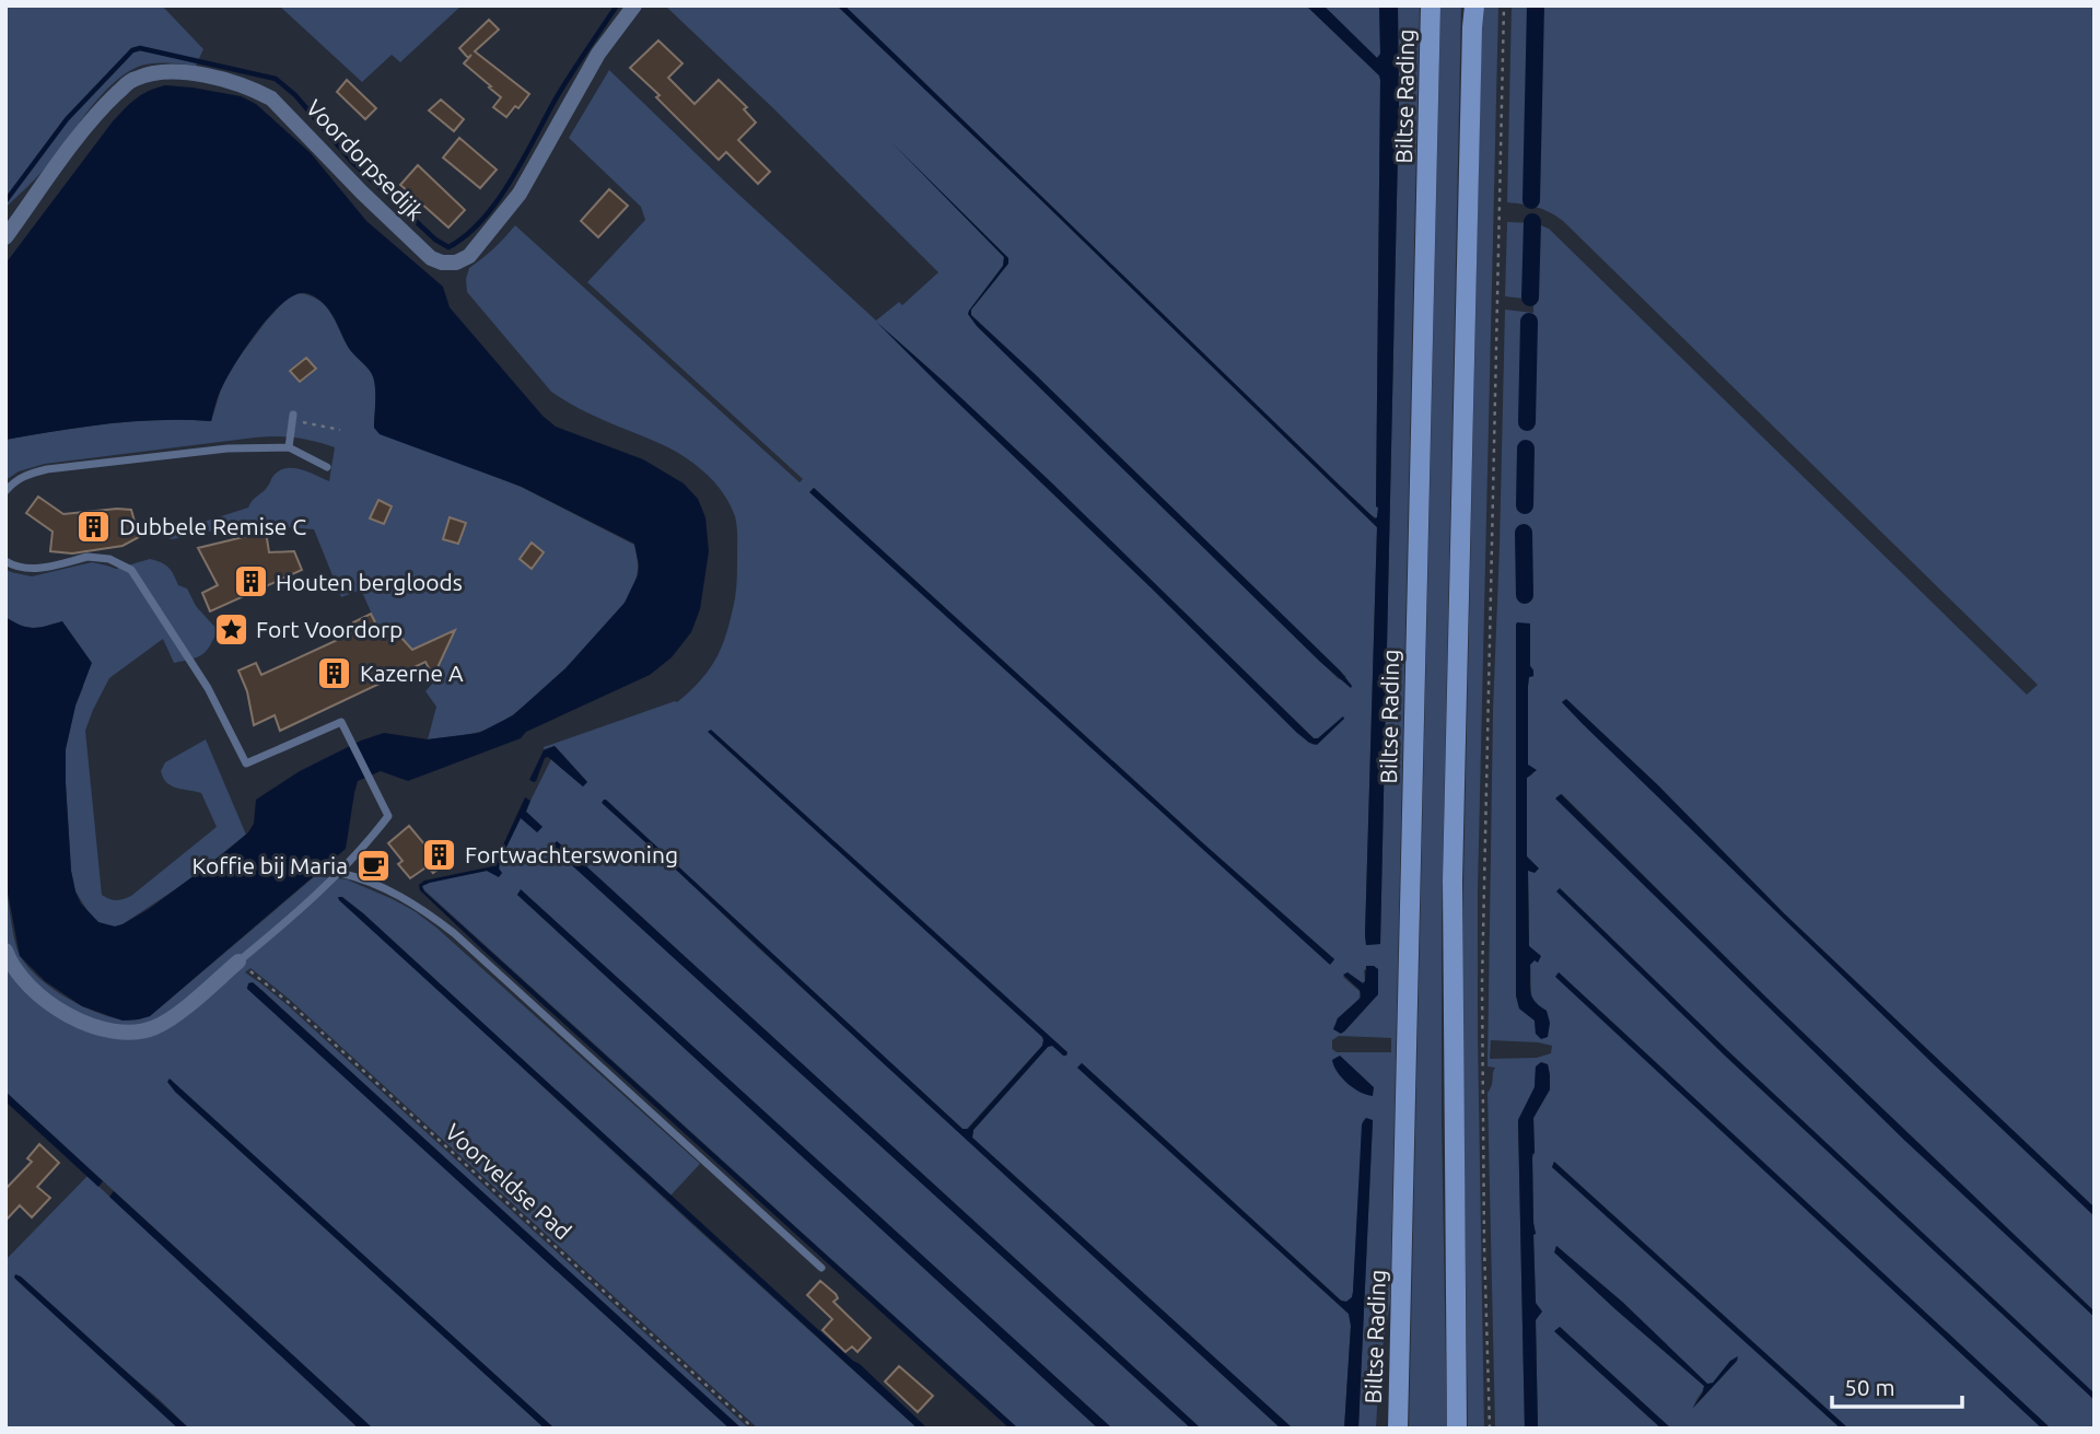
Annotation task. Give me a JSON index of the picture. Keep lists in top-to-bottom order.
{
  "streets": {
    "main road": ["Biltse Rading"],
    "street": ["Voordorpsedijk"],
    "path": ["Voorveldse Pad"]
  },
  "places": {
    "building": [
      "Dubbele Remise C",
      "Houten bergloods",
      "Kazerne A",
      "Fortwachterswoning"
    ],
    "place": ["Fort Voordorp"],
    "cafe": ["Koffie bij Maria"]
  },
  "scale_bar": "50 m"
}
